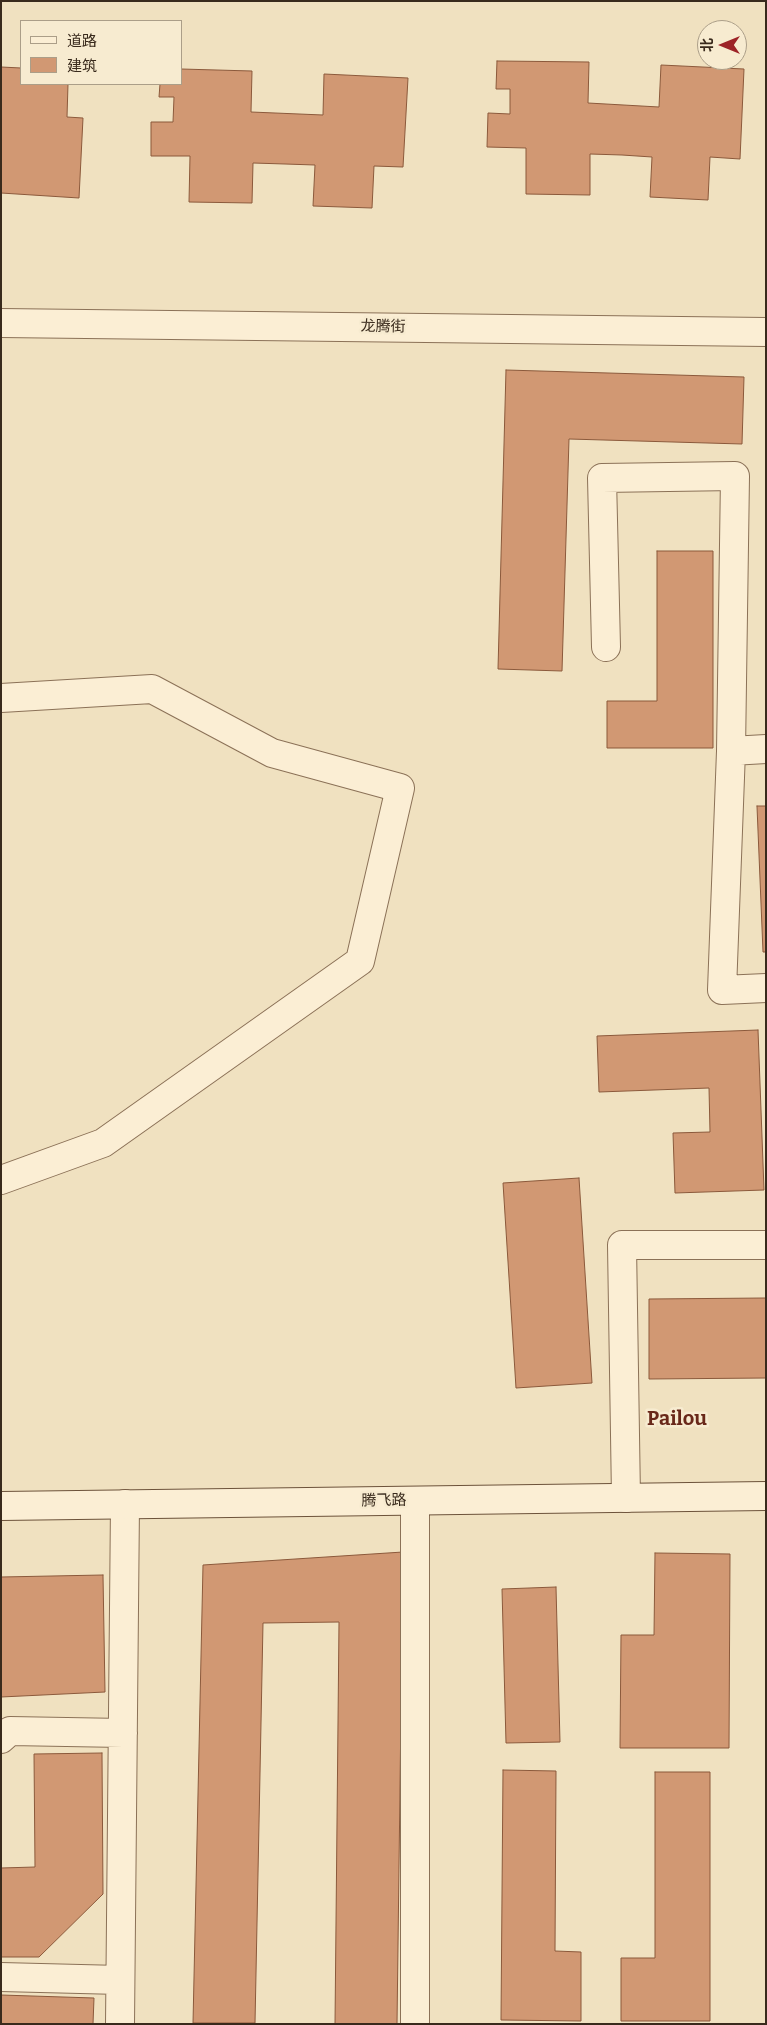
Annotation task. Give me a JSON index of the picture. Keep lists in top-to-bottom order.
{
  "streets": {
    "street": ["龙腾街", "腾飞路"]
  },
  "districts": ["Pailou"],
  "legend": ["道路", "建筑"],
  "north": "left"
}
